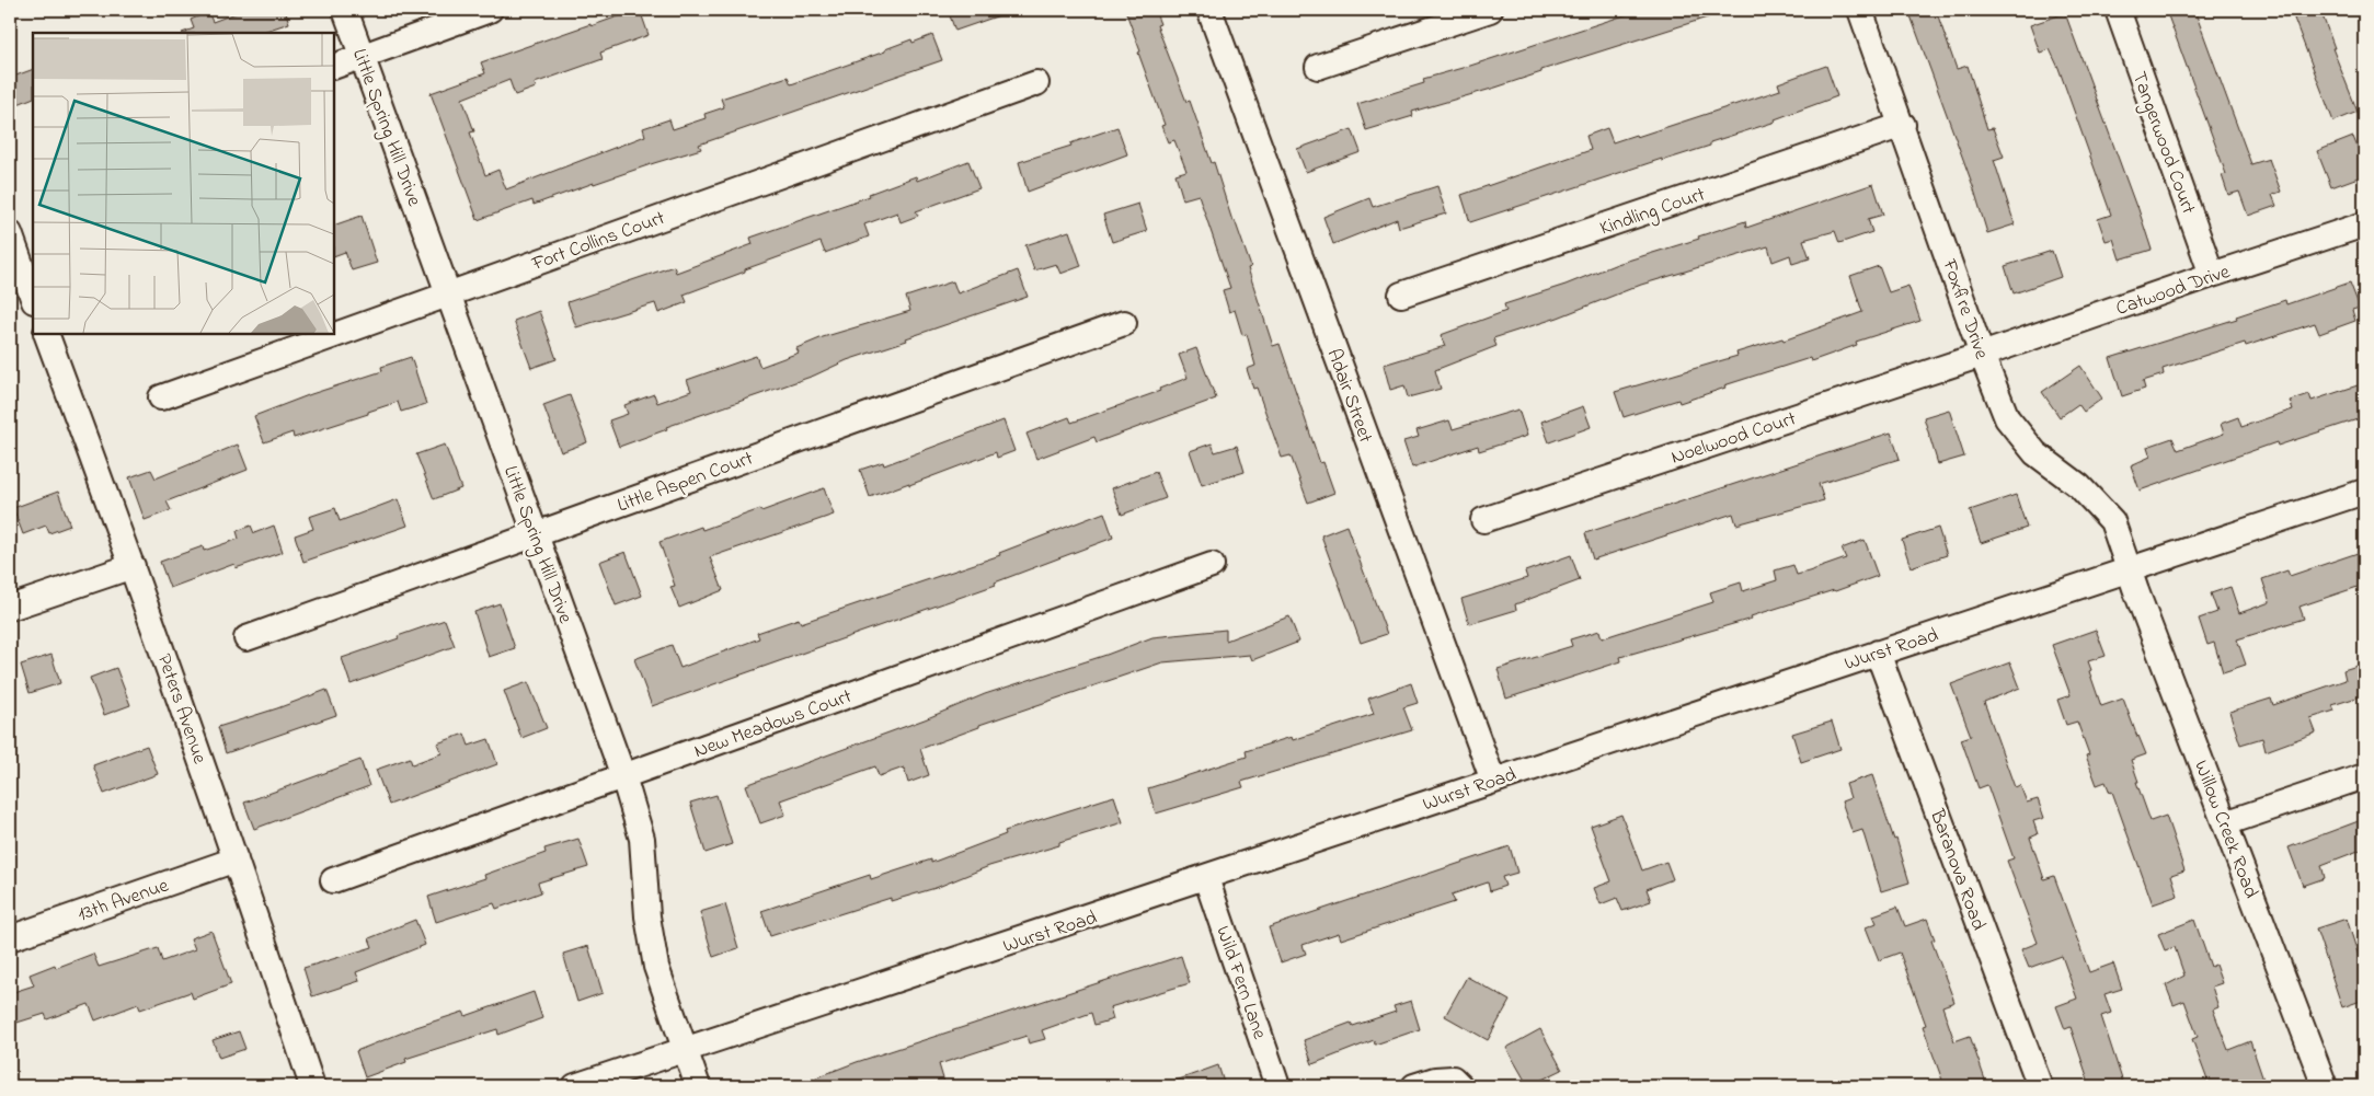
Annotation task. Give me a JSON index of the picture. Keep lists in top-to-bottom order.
{
  "streets": {
    "street": [
      "Little Spring Hill Drive",
      "Tangerwood Court",
      "Kindling Court",
      "Fort Collins Court",
      "Catwood Drive",
      "Foxfire Drive",
      "Adair Street",
      "Noelwood Court",
      "Little Aspen Court",
      "Wurst Road",
      "Peters Avenue",
      "New Meadows Court",
      "Willow Creek Road",
      "Baranova Road",
      "13th Avenue",
      "Wild Fern Lane"
    ]
  },
  "crossings": [
    ["Little Spring Hill Drive", "Fort Collins Court"],
    ["Little Spring Hill Drive", "Little Aspen Court"],
    ["Little Spring Hill Drive", "Wurst Road"],
    ["Little Spring Hill Drive", "New Meadows Court"],
    ["Tangerwood Court", "Catwood Drive"],
    ["Kindling Court", "Foxfire Drive"],
    ["Catwood Drive", "Foxfire Drive"],
    ["Catwood Drive", "Noelwood Court"],
    ["Foxfire Drive", "Noelwood Court"],
    ["Foxfire Drive", "Wurst Road"],
    ["Foxfire Drive", "Willow Creek Road"],
    ["Adair Street", "Wurst Road"],
    ["Wurst Road", "Willow Creek Road"],
    ["Wurst Road", "Baranova Road"],
    ["Wurst Road", "Wild Fern Lane"],
    ["Peters Avenue", "13th Avenue"]
  ]
}
